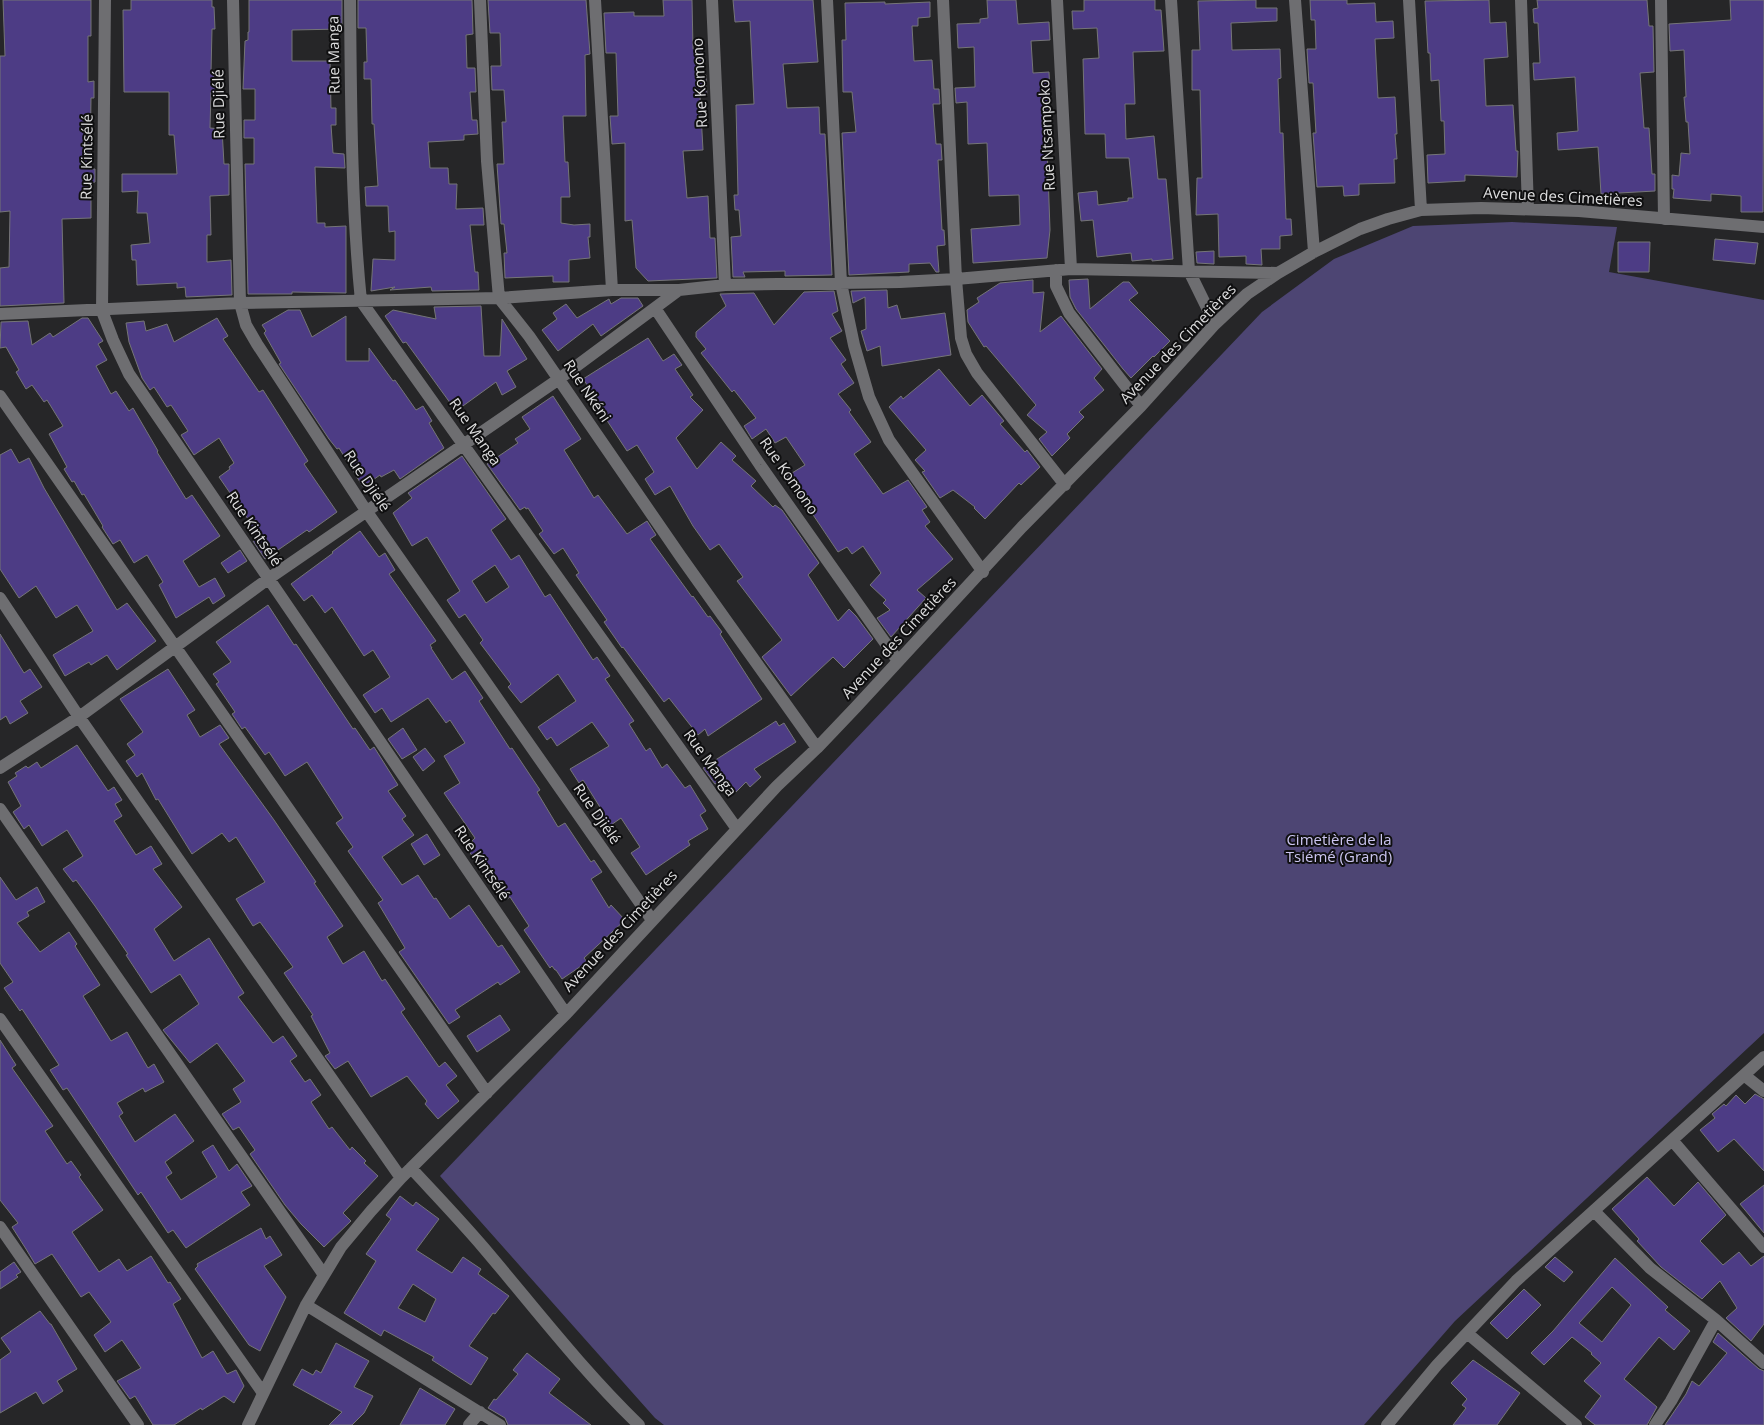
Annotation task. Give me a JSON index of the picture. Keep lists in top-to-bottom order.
{
  "streets": {
    "street": [
      "Rue Manga",
      "Rue Komono",
      "Rue Djiélé",
      "Rue Ntsampoko",
      "Rue Kintsélé",
      "Avenue des Cimetières",
      "Rue Nkéni"
    ]
  },
  "crossings": [
    ["Rue Manga", "Avenue des Cimetières"],
    ["Rue Komono", "Avenue des Cimetières"],
    ["Rue Djiélé", "Avenue des Cimetières"],
    ["Rue Kintsélé", "Avenue des Cimetières"],
    ["Avenue des Cimetières", "Rue Nkéni"]
  ],
  "parks": ["Cimetière de la Tsiémé (Grand)"]
}
